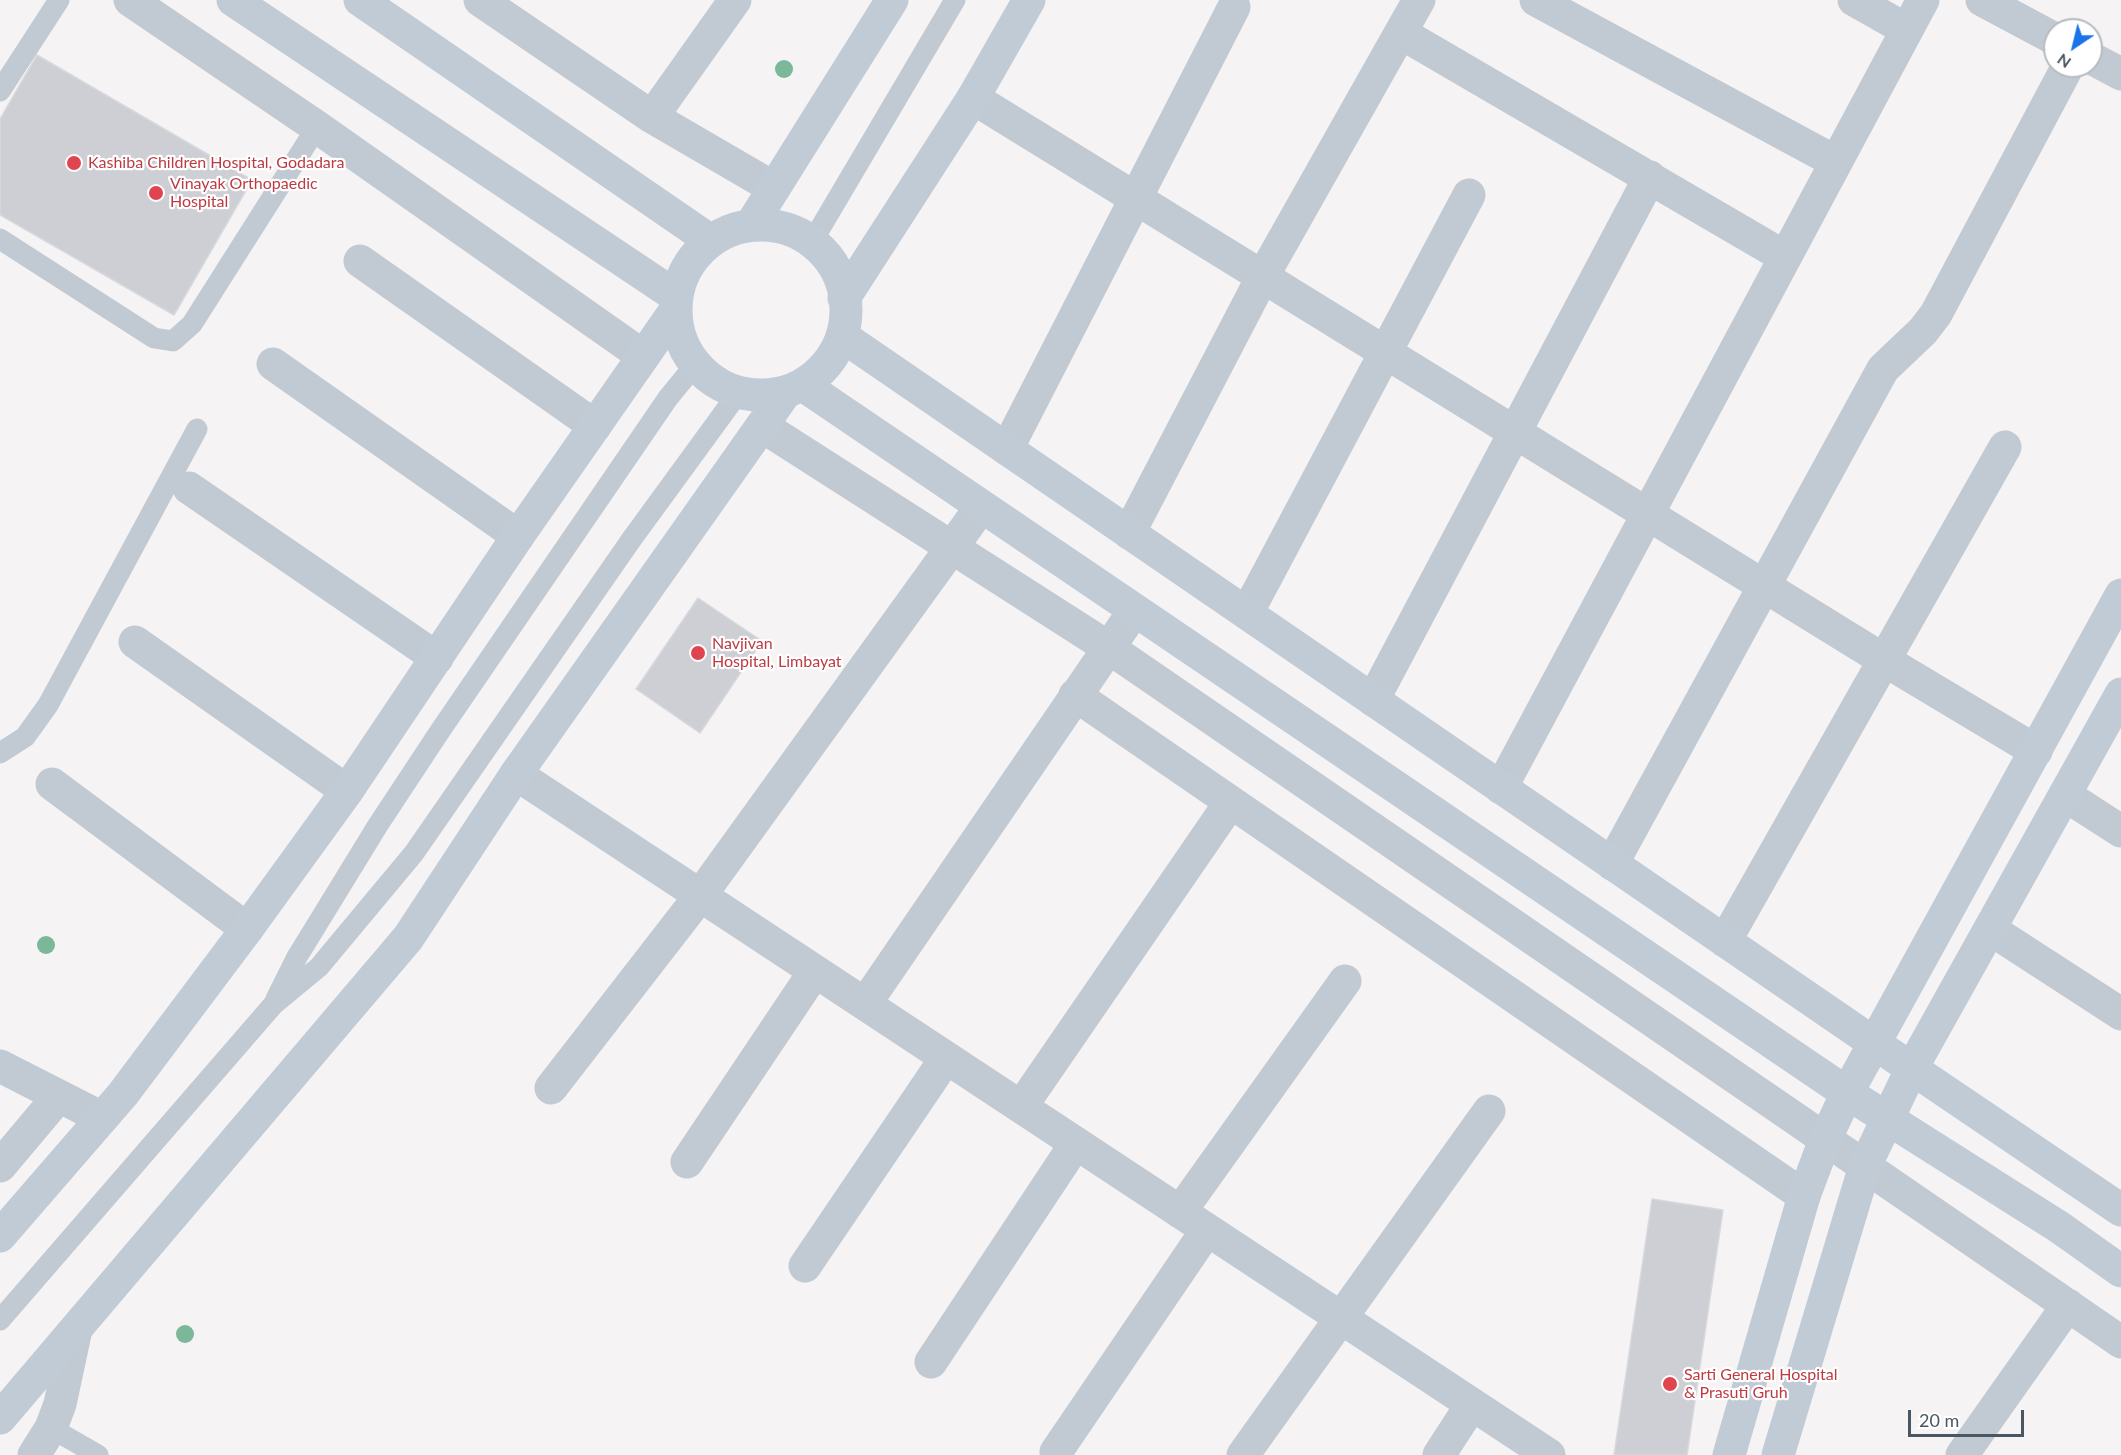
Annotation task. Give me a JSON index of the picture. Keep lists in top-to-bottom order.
{
  "places": [
    "Kashiba Children Hospital, Godadara",
    "Vinayak Orthopaedic Hospital",
    "Navjivan Hospital, Limbayat",
    "Sarti General Hospital & Prasuti Gruh"
  ],
  "scale_bar": "20 m",
  "north": "bottom left"
}
